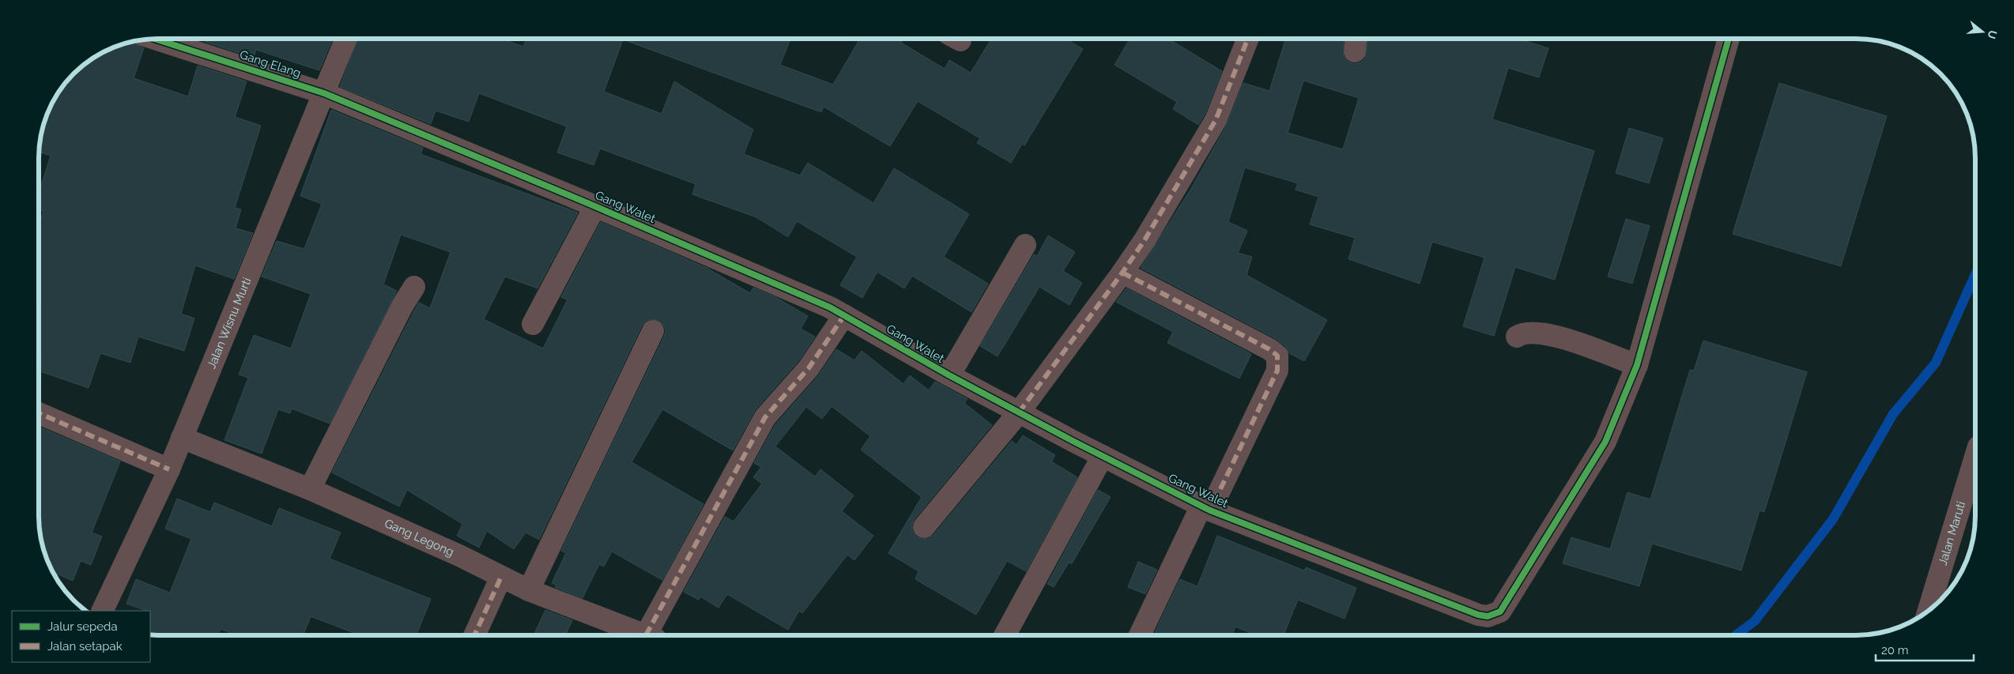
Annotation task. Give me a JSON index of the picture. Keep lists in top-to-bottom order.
{
  "streets": {
    "street": [
      "Gang Elang",
      "Gang Walet",
      "Jalan Wisnu Murti",
      "Jalan Maruti",
      "Gang Legong"
    ]
  },
  "crossings": [
    ["Gang Elang", "Gang Walet"],
    ["Gang Elang", "Jalan Wisnu Murti"],
    ["Gang Walet", "Jalan Wisnu Murti"],
    ["Jalan Wisnu Murti", "Gang Legong"]
  ],
  "legend": ["Jalur sepeda", "Jalan setapak"],
  "scale_bar": "20 m",
  "north": "right"
}
